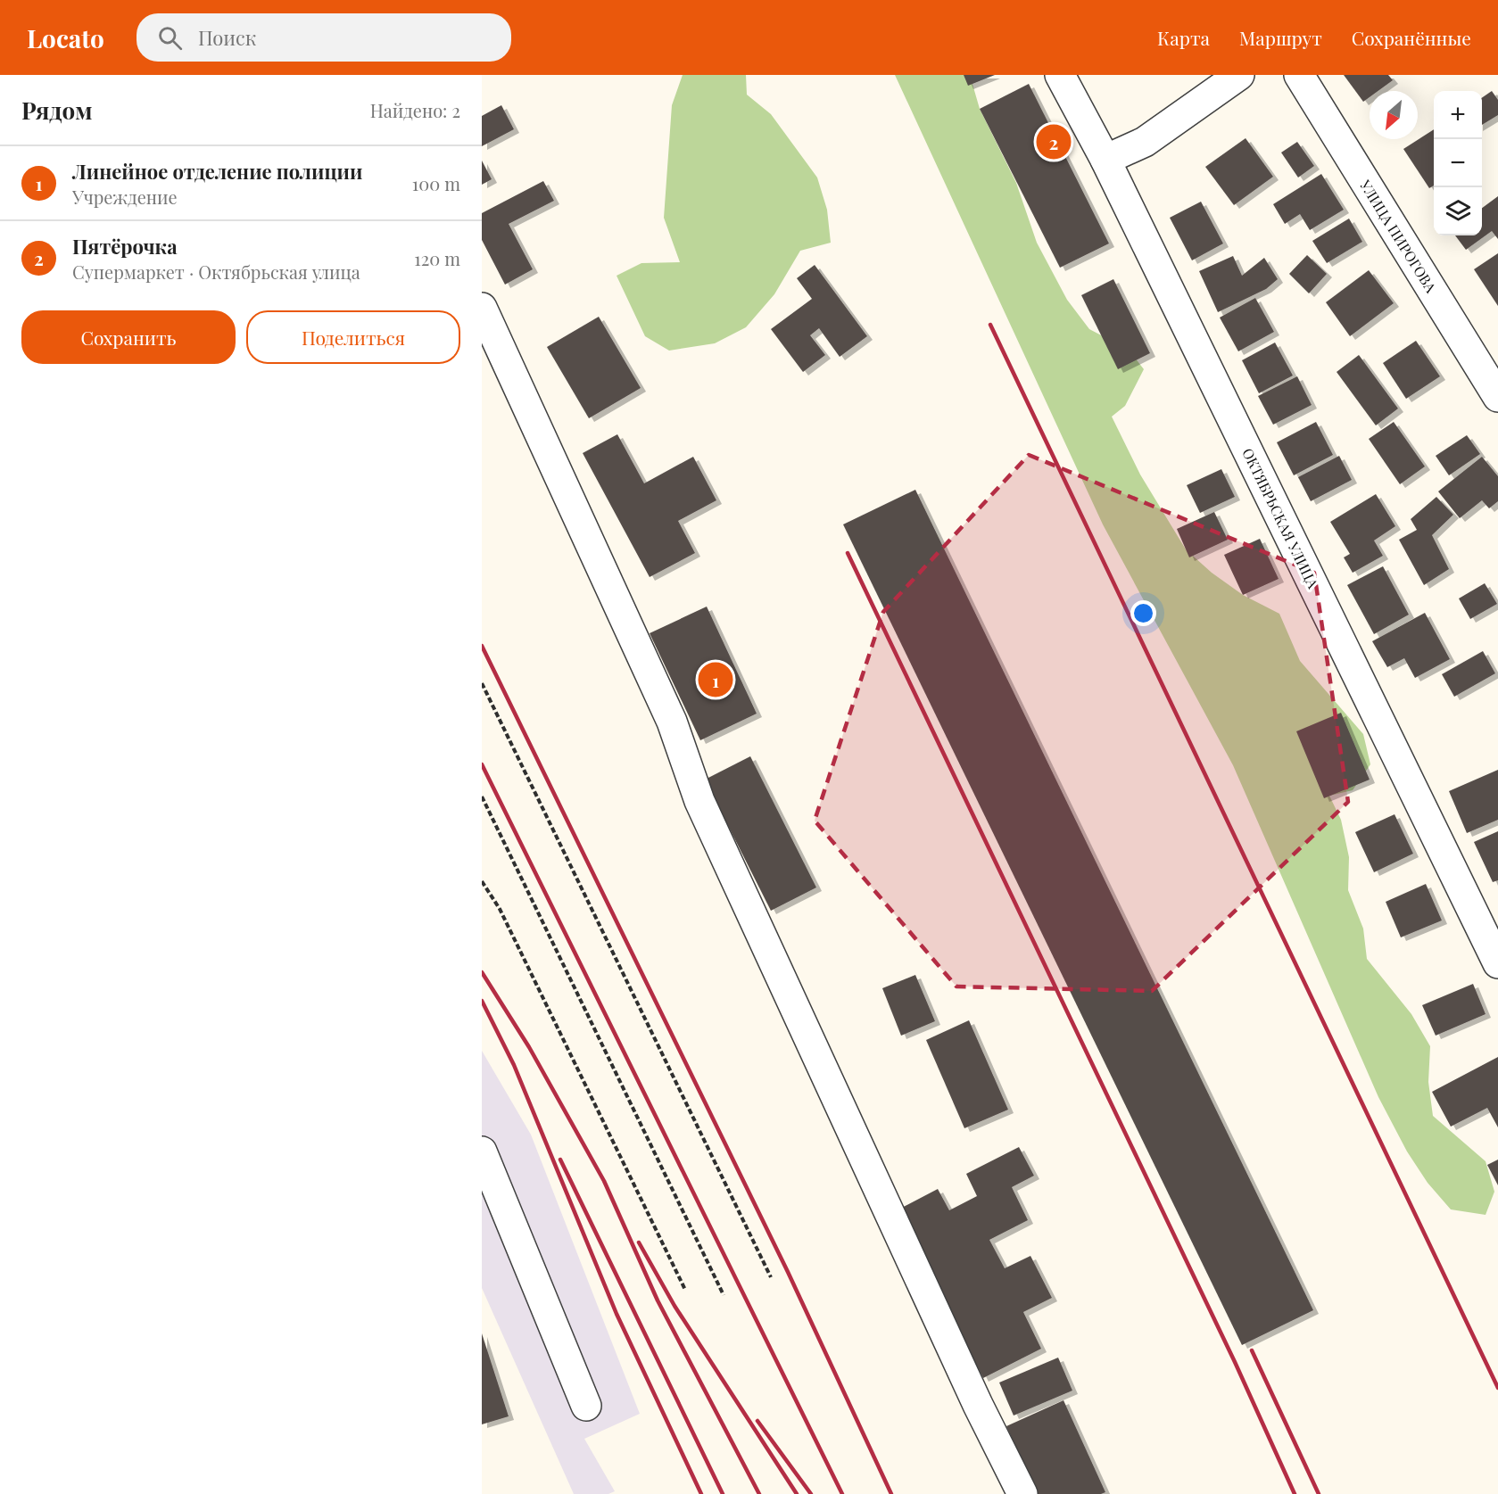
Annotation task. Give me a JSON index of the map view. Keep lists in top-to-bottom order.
{
  "streets": {
    "street": ["УЛИЦА ПИРОГОВА", "ОКТЯБРЬСКАЯ УЛИЦА"]
  },
  "north": "bottom left",
  "page": {
    "header": "Locato",
    "search": "Поиск",
    "nav": ["Карта", "Маршрут", "Сохранённые"],
    "heading": ["Рядом", "Найдено: 2"],
    "map_buttons": ["+", "−"],
    "pins": ["2", "1"],
    "list": [
      {
        "mark": "1",
        "name": "Линейное отделение полиции",
        "note": "Учреждение",
        "value": "100 m"
      },
      {
        "mark": "2",
        "name": "Пятёрочка",
        "note": "Супермаркет · Октябрьская улица",
        "value": "120 m"
      }
    ],
    "buttons": ["Сохранить", "Поделиться"]
  }
}
